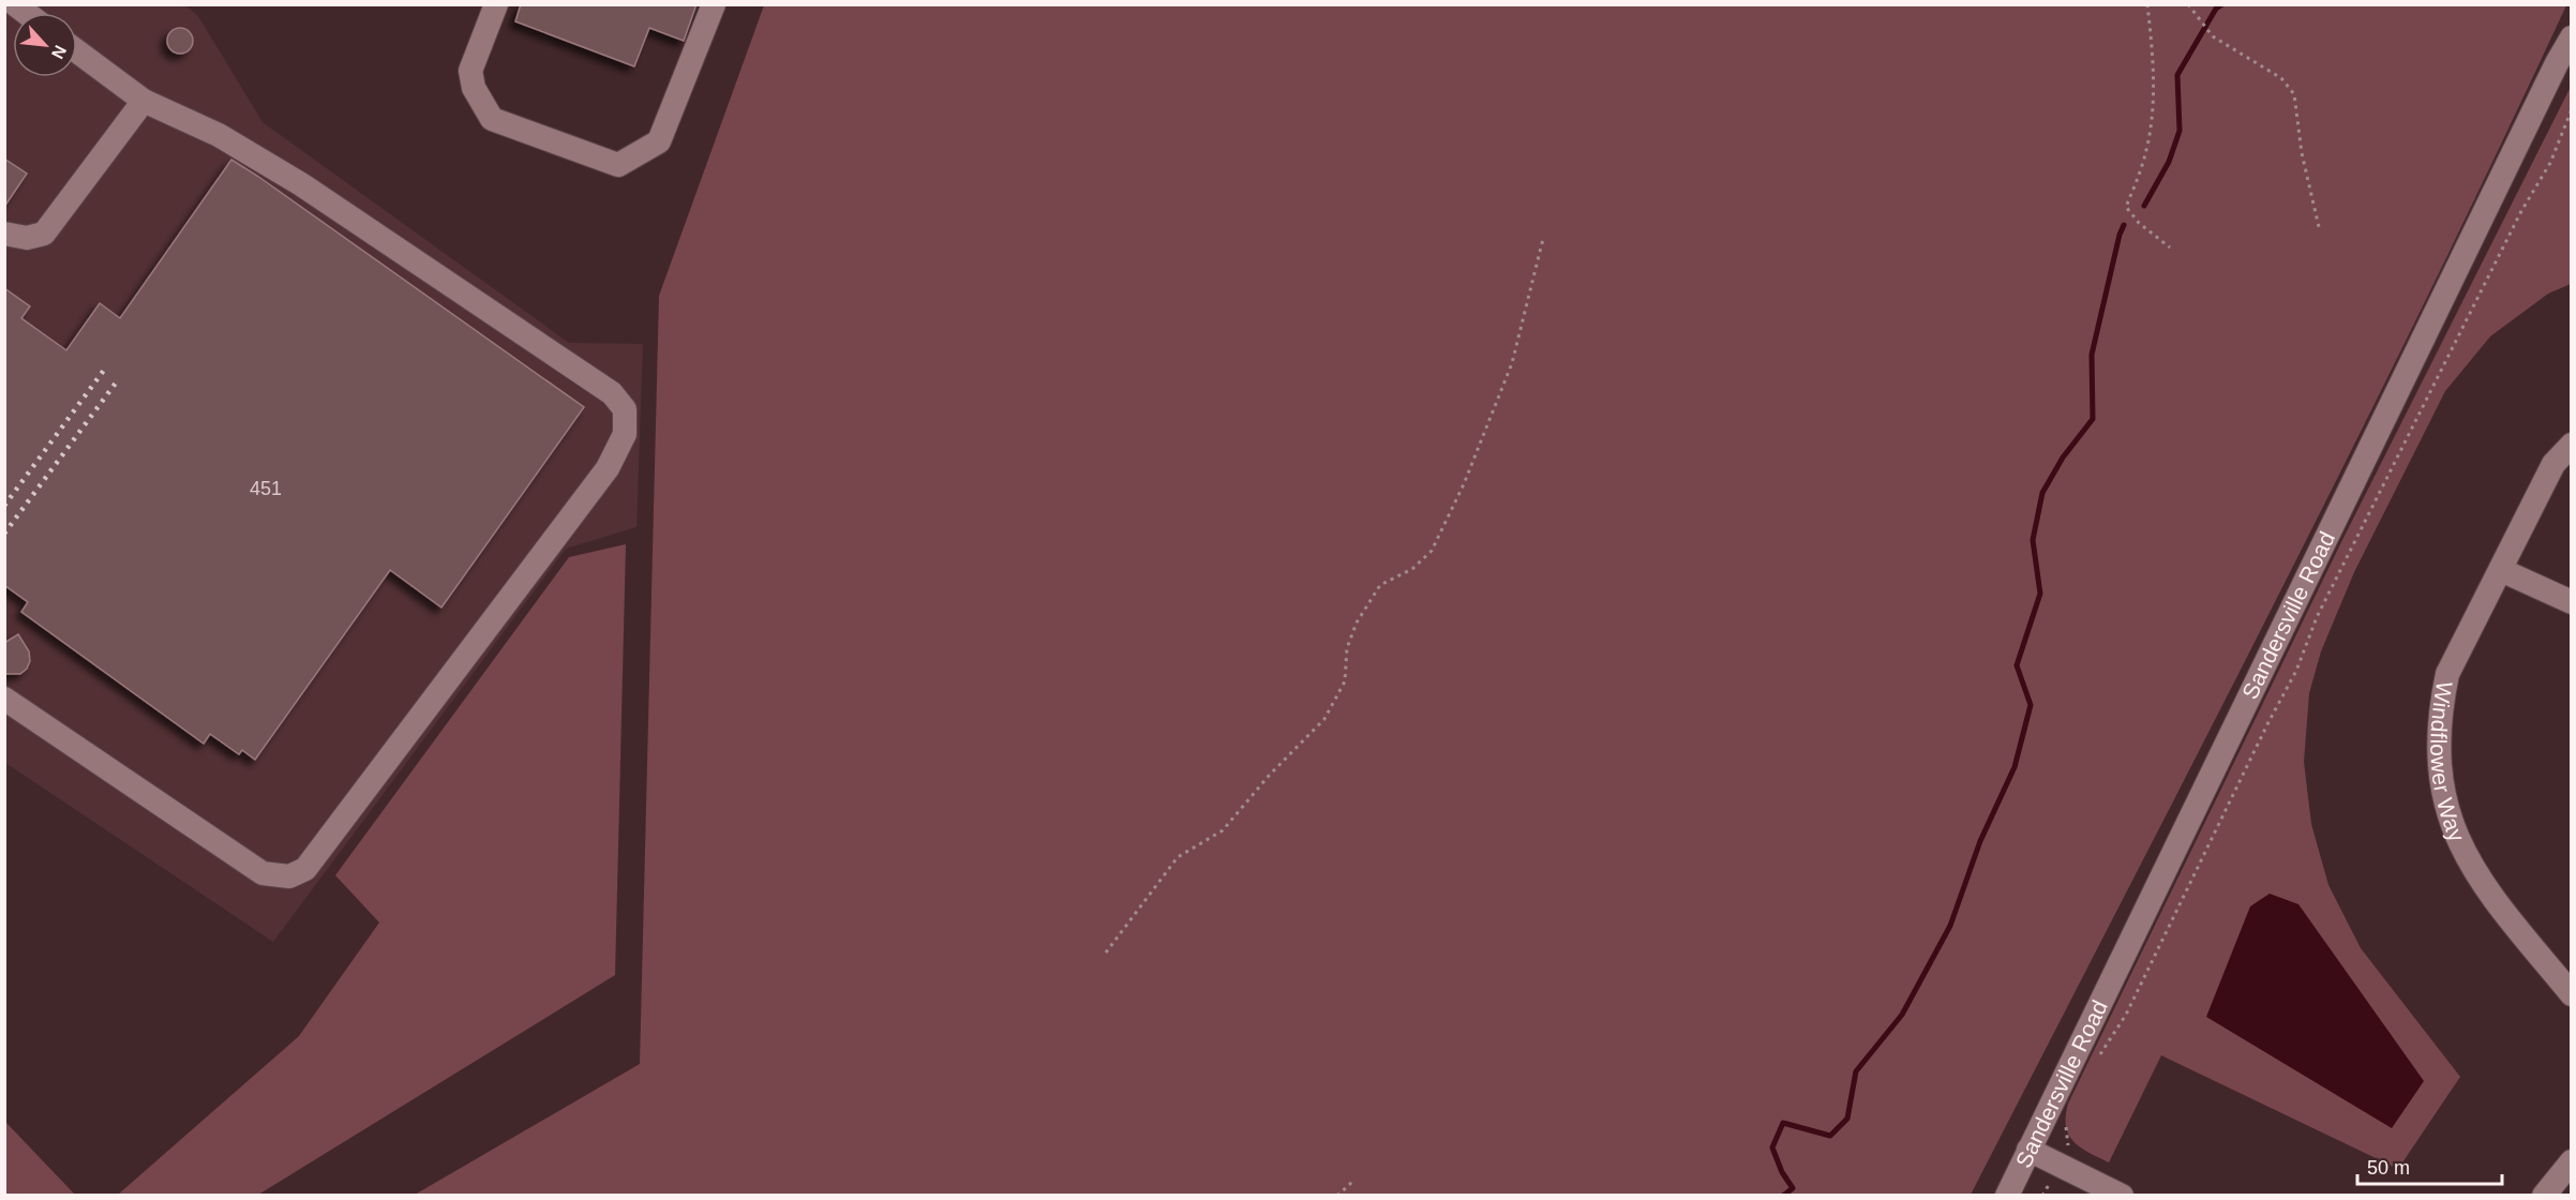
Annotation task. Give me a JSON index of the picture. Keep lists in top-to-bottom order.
{
  "streets": {
    "street": ["Sandersville Road", "Windflower Way"]
  },
  "house_numbers": ["451"],
  "scale_bar": "50 m",
  "north": "bottom right"
}
